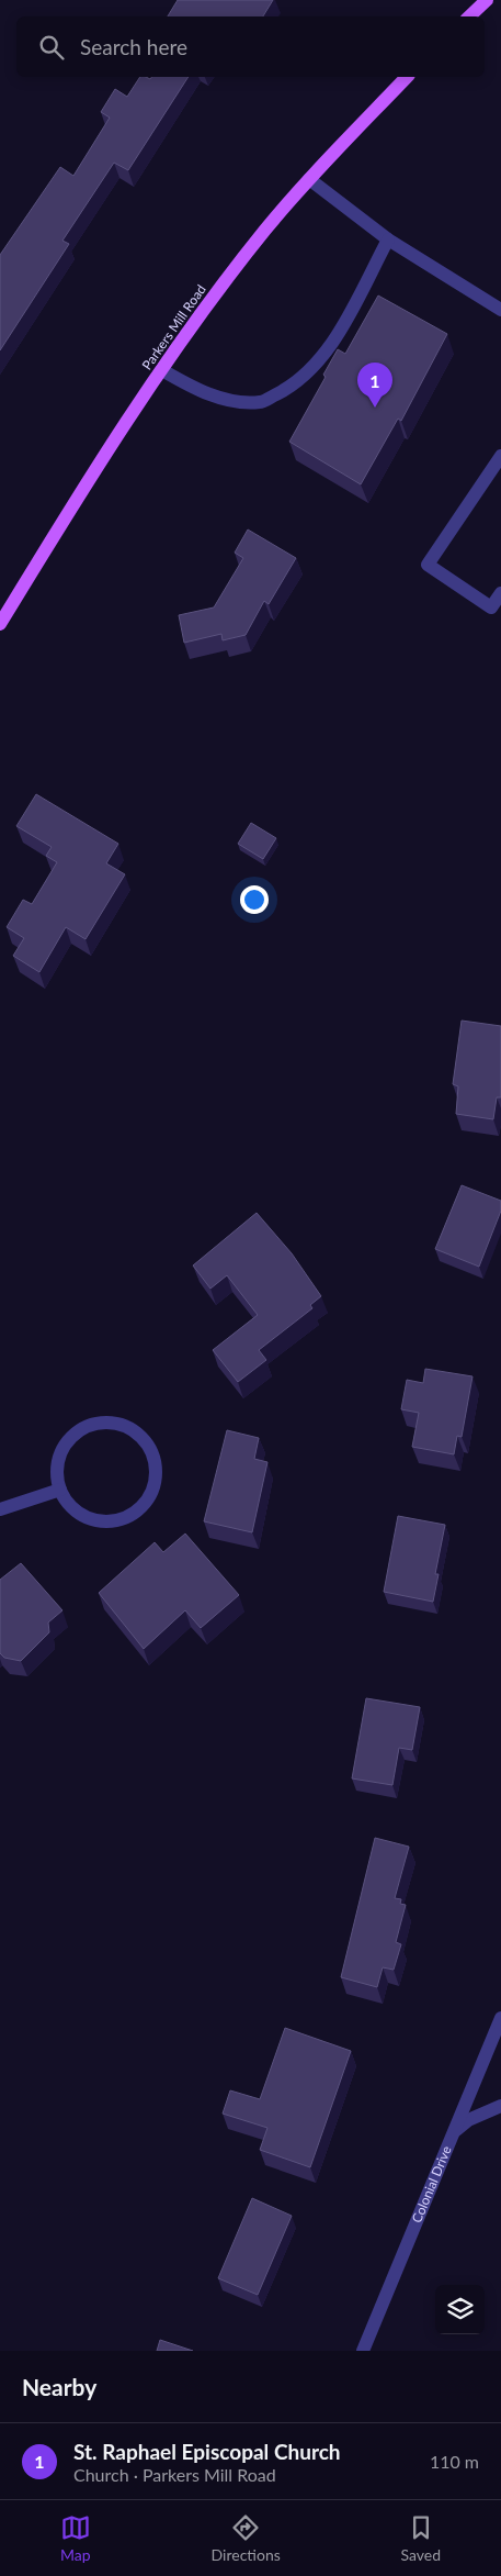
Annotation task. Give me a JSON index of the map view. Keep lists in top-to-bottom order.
{
  "streets": {
    "main road": ["Parkers Mill Road"],
    "street": ["Colonial Drive"]
  },
  "page": {
    "search": "Search here",
    "pins": "1",
    "heading": "Nearby",
    "list": [
      {
        "mark": "1",
        "name": "St. Raphael Episcopal Church",
        "note": "Church · Parkers Mill Road",
        "value": "110 m"
      }
    ],
    "nav": ["Map", "Directions", "Saved"]
  }
}
